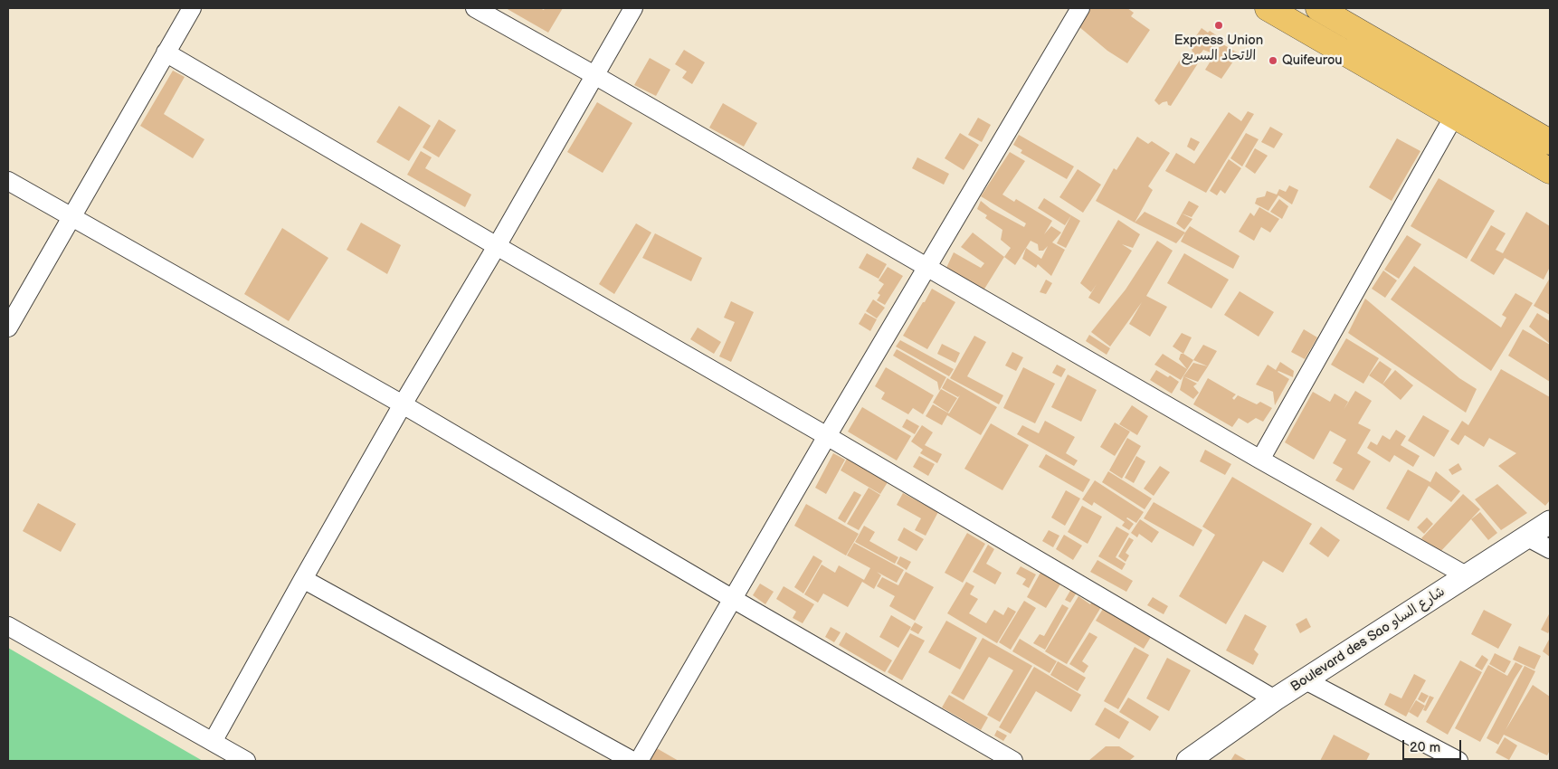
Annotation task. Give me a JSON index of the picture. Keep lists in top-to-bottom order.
{
  "streets": {
    "street": ["Boulevard des Sao شارع الساو"]
  },
  "places": ["Express Union الاتحاد السريع", "Quifeurou"],
  "scale_bar": "20 m"
}
